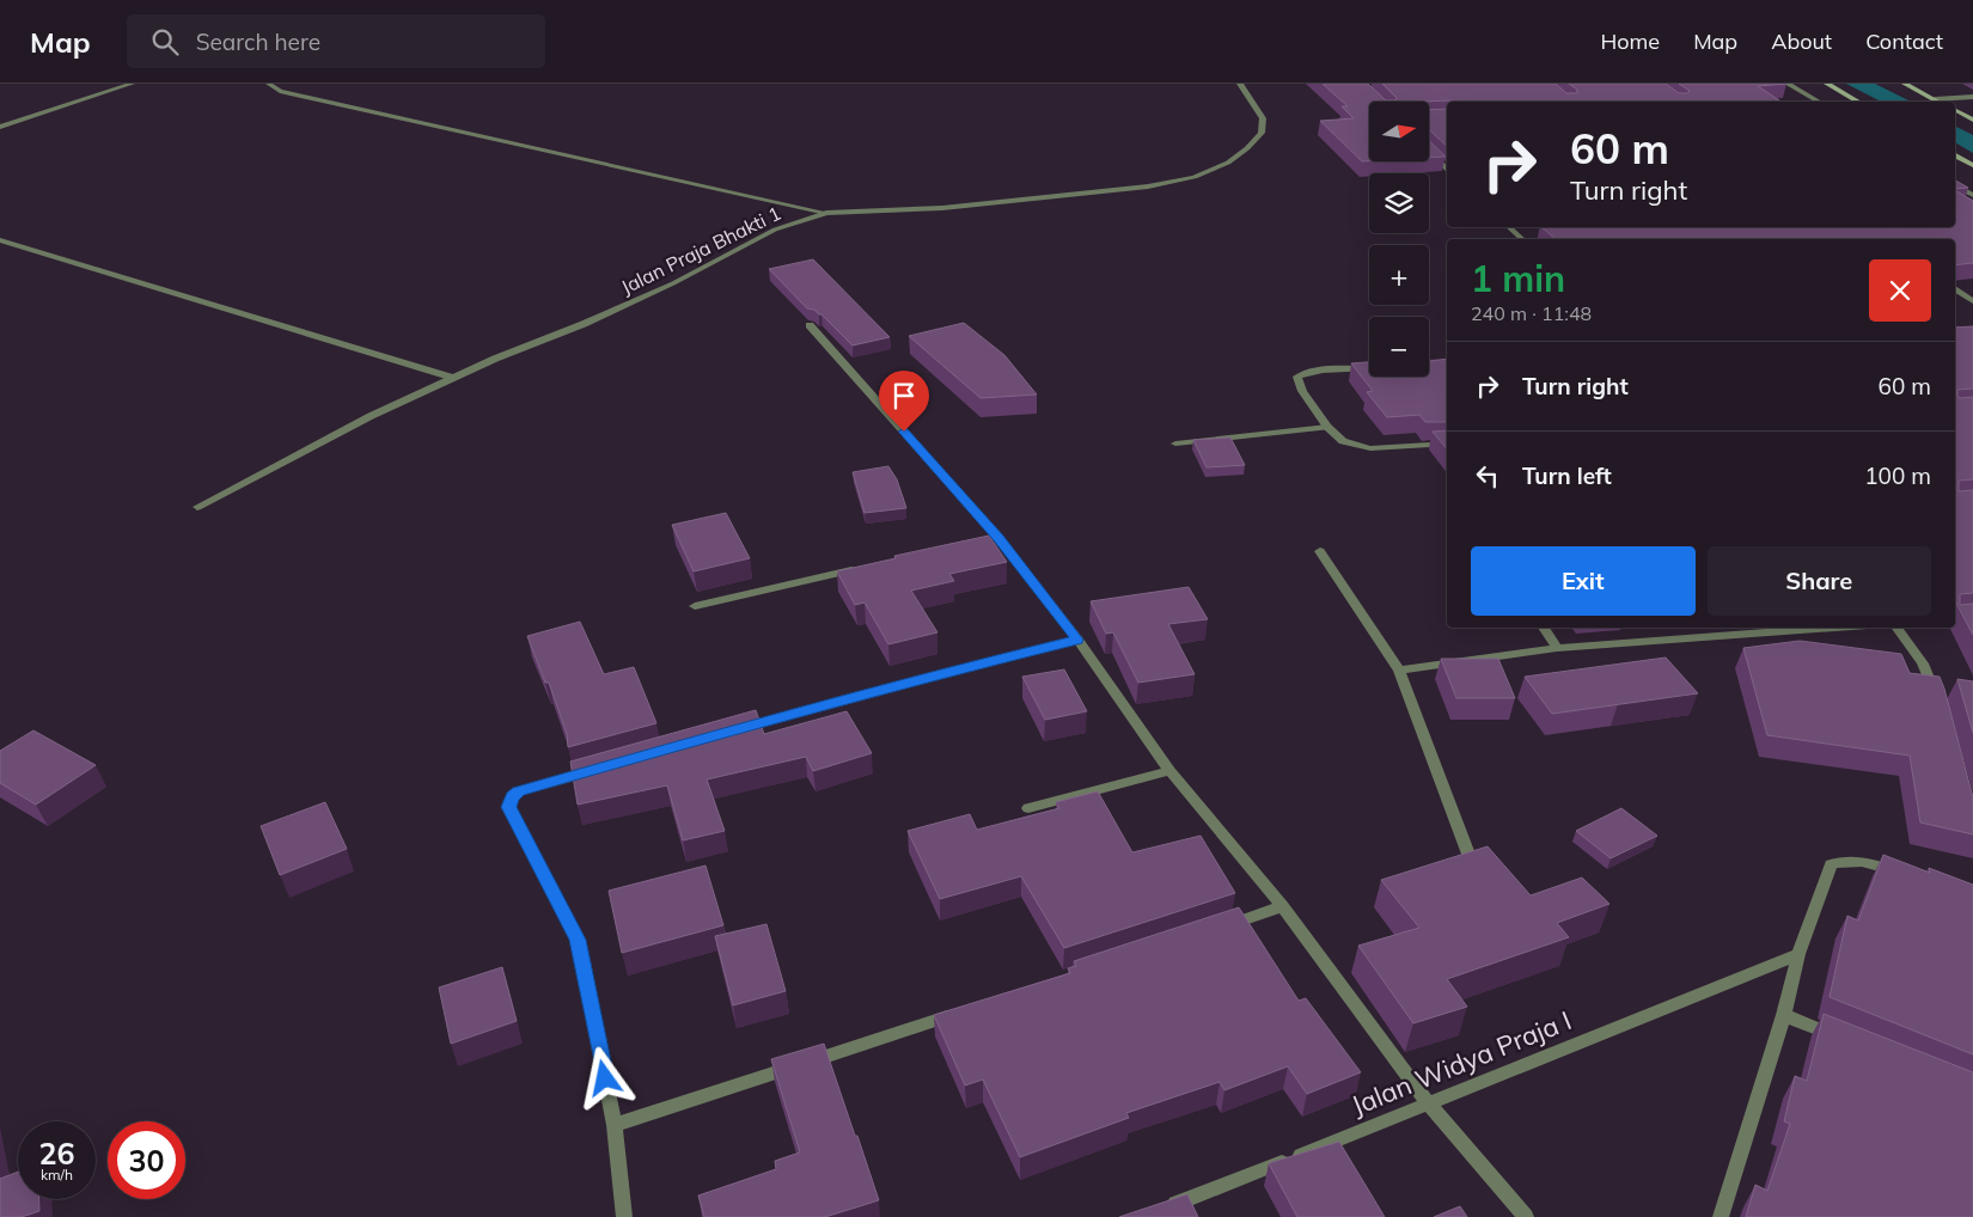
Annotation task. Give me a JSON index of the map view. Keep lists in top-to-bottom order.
{
  "streets": {
    "street": ["Jalan Praja Bhakti 1", "Jalan Widya Praja I"]
  },
  "north": "right",
  "page": {
    "header": "Map",
    "search": "Search here",
    "nav": [
      "Home",
      "Map",
      "About",
      "Contact"
    ],
    "map_buttons": ["+", "−"],
    "turn": ["60 m", "Turn right"],
    "heading": ["1 min", "240 m · 11:48"],
    "list": [
      {
        "name": "Turn right",
        "value": "60 m"
      },
      {
        "name": "Turn left",
        "value": "100 m"
      }
    ],
    "buttons": ["Exit", "Share"],
    "speed": "26 km/h",
    "limit": "30"
  }
}
